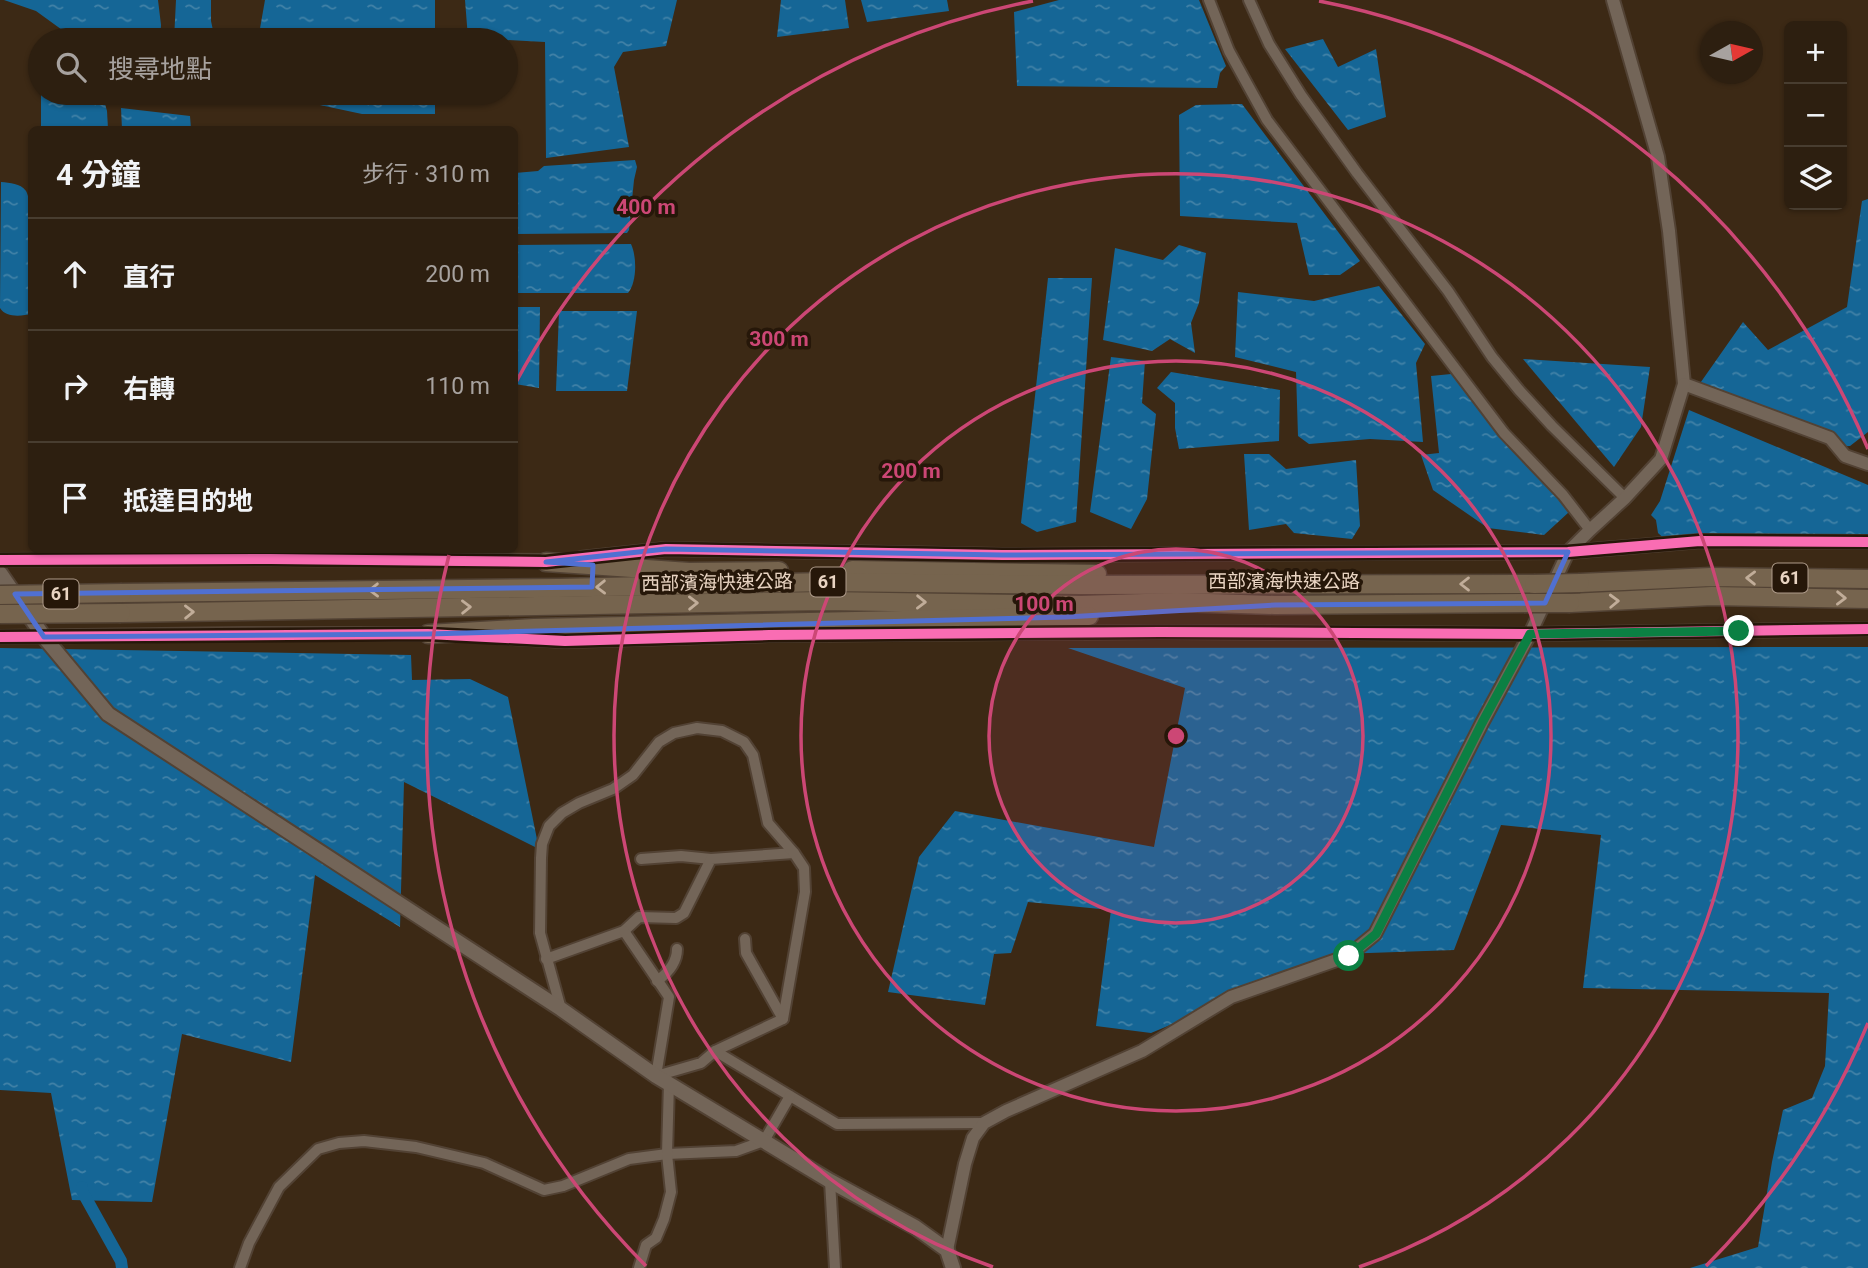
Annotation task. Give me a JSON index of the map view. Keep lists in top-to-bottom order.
{
  "streets": {
    "highway": ["61", "西部濱海快速公路"]
  },
  "north": "right",
  "page": {
    "map_buttons": ["+", "−"],
    "search": "搜尋地點",
    "heading": ["4 分鐘", "步行 · 310 m"],
    "list": [
      ["直行", "200 m"],
      ["右轉", "110 m"],
      "抵達目的地"
    ]
  },
  "rings": [
    "400 m",
    "300 m",
    "200 m",
    "100 m"
  ]
}
